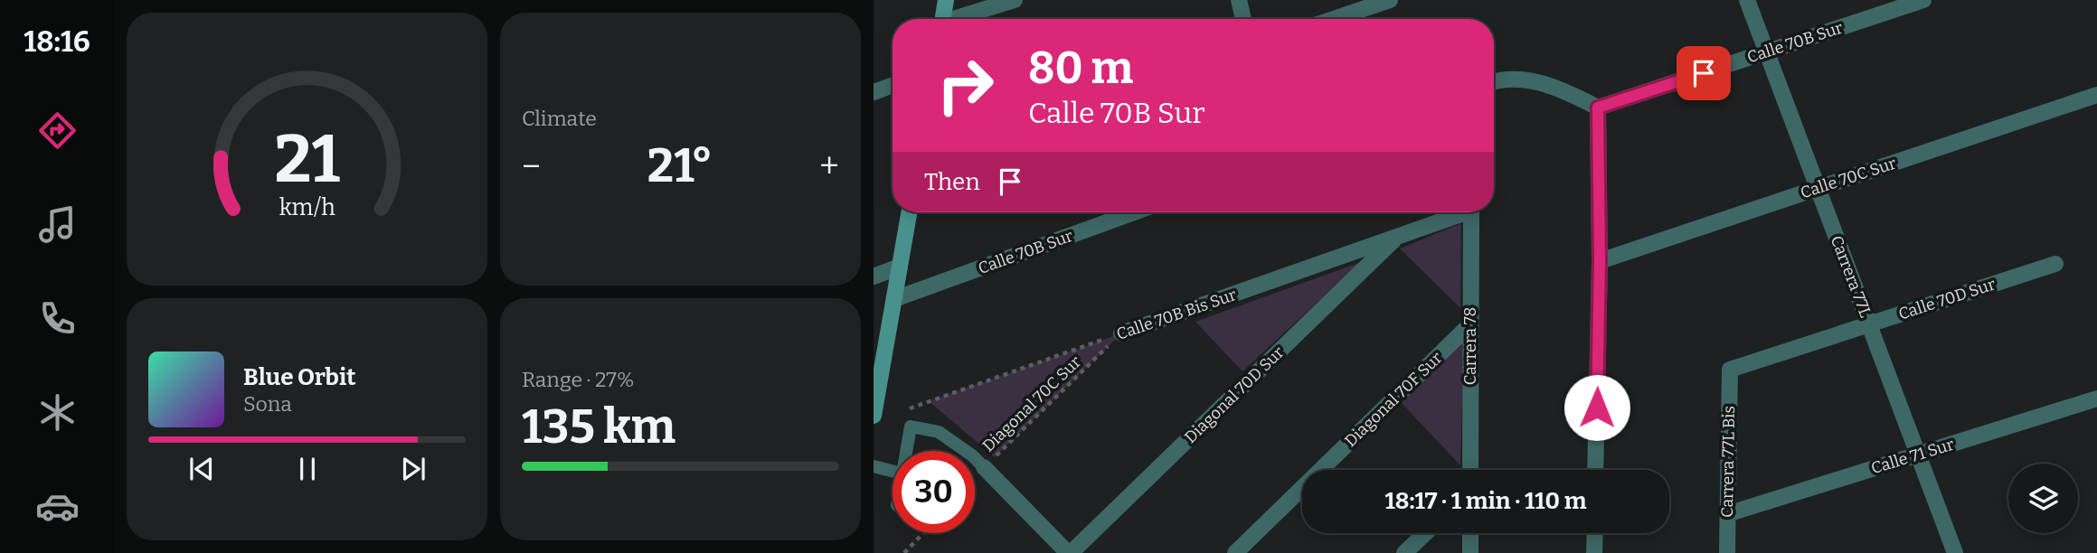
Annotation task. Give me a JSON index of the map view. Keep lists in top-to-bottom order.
{
  "streets": {
    "street": [
      "Calle 70B Sur",
      "Calle 70C Sur",
      "Carrera 77L",
      "Calle 70D Sur",
      "Calle 70B Bis Sur",
      "Carrera 78",
      "Diagonal 70D Sur",
      "Diagonal 70F Sur",
      "Calle 71 Sur",
      "Carrera 77L Bis"
    ],
    "path": ["Diagonal 70C Sur"]
  },
  "crossings": [
    ["Calle 70B Sur", "Carrera 77L"],
    ["Calle 70C Sur", "Carrera 77L"],
    ["Carrera 77L", "Calle 70D Sur"],
    ["Carrera 77L", "Calle 71 Sur"],
    ["Calle 70D Sur", "Carrera 77L Bis"],
    ["Calle 70B Bis Sur", "Diagonal 70D Sur"],
    ["Calle 70B Bis Sur", "Diagonal 70C Sur"],
    ["Carrera 78", "Diagonal 70F Sur"],
    ["Calle 71 Sur", "Carrera 77L Bis"]
  ],
  "page": {
    "tabs": "18:16",
    "tile": [
      "Climate",
      ["Range · 27%", "135 km"]
    ],
    "turn": ["80 m", "Calle 70B Sur"],
    "heat": ["−", "21°", "+"],
    "then": "Then",
    "song": ["Blue Orbit", "Sona"],
    "limit": "30",
    "trip": "18:17 · 1 min · 110 m",
    "gauge": ["21", "km/h"]
  }
}
